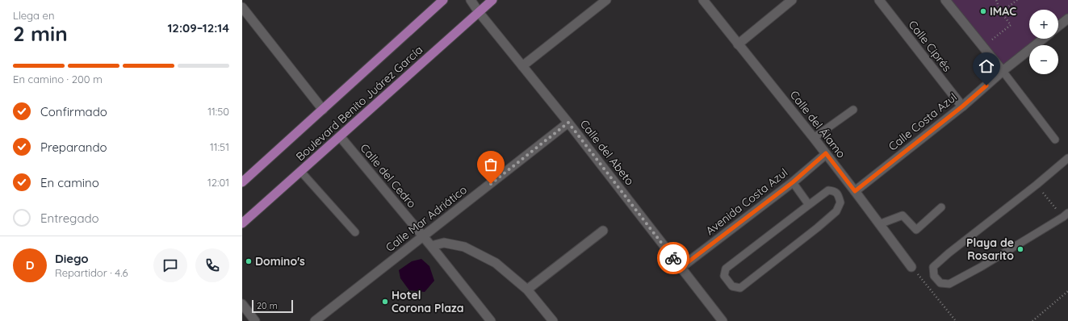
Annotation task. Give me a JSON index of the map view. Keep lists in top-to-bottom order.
{
  "streets": {
    "main road": ["Boulevard Benito Juárez García"],
    "street": [
      "Calle Ciprés",
      "Calle Costa Azul",
      "Calle del Álamo",
      "Calle del Abeto",
      "Calle del Cedro",
      "Avenida Costa Azul",
      "Calle Mar Adriático"
    ]
  },
  "crossings": [
    ["Calle Ciprés", "Calle Costa Azul"],
    ["Boulevard Benito Juárez García", "Calle del Abeto"],
    ["Boulevard Benito Juárez García", "Calle del Cedro"],
    ["Calle Costa Azul", "Calle del Álamo"],
    ["Calle del Álamo", "Avenida Costa Azul"],
    ["Calle del Abeto", "Avenida Costa Azul"],
    ["Calle del Abeto", "Calle Mar Adriático"],
    ["Calle del Cedro", "Calle Mar Adriático"]
  ],
  "places": [
    "IMAC",
    "Playa de Rosarito",
    "Domino's",
    "Hotel Corona Plaza"
  ],
  "scale_bar": "20 m",
  "page": {
    "heading": ["2 min", "Llega en", "12:09–12:14"],
    "panel": ["Diego", "Repartidor · 4.6"],
    "map_buttons": ["+", "−"],
    "bar": "En camino · 200 m",
    "list": [
      ["Confirmado", "11:50"],
      ["Preparando", "11:51"],
      ["En camino", "12:01"],
      "Entregado"
    ],
    "round": "D",
    "scale": "20 m"
  }
}
